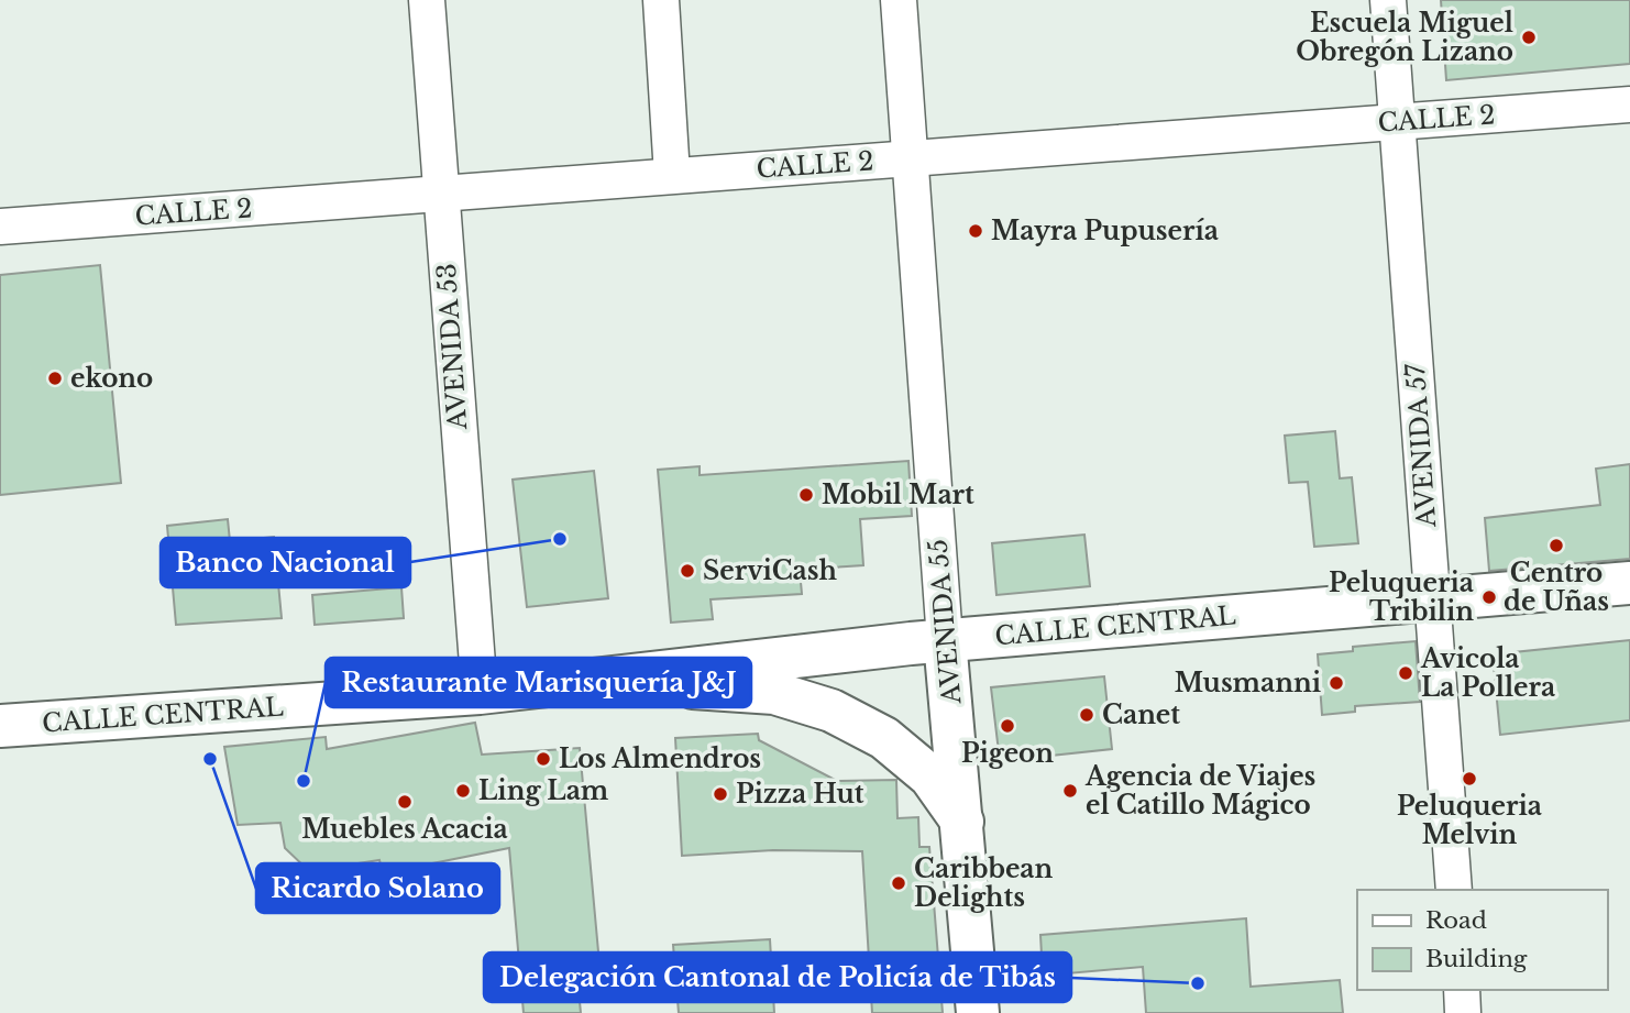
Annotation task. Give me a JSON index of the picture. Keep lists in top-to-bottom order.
{
  "streets": {
    "main road": ["AVENIDA 55", "CALLE CENTRAL"],
    "street": ["CALLE 2", "AVENIDA 53", "AVENIDA 57"]
  },
  "crossings": [
    ["CALLE 2", "AVENIDA 53"],
    ["CALLE 2", "AVENIDA 57"],
    ["CALLE 2", "AVENIDA 55"],
    ["AVENIDA 53", "CALLE CENTRAL"],
    ["AVENIDA 57", "CALLE CENTRAL"],
    ["AVENIDA 55", "CALLE CENTRAL"]
  ],
  "places": [
    "Escuela Miguel Obregón Lizano",
    "Mayra Pupusería",
    "ekono",
    "Mobil Mart",
    "Banco Nacional",
    "Centro de Uñas",
    "ServiCash",
    "Peluqueria Tribilin",
    "Avicola La Pollera",
    "Musmanni",
    "Canet",
    "Pigeon",
    "Ricardo Solano",
    "Los Almendros",
    "Peluqueria Melvin",
    "Restaurante Marisquería J&J",
    "Ling Lam",
    "Agencia de Viajes el Catillo Mágico",
    "Pizza Hut",
    "Muebles Acacia",
    "Caribbean Delights",
    "Delegación Cantonal de Policía de Tibás"
  ],
  "legend": ["Road", "Building"]
}
